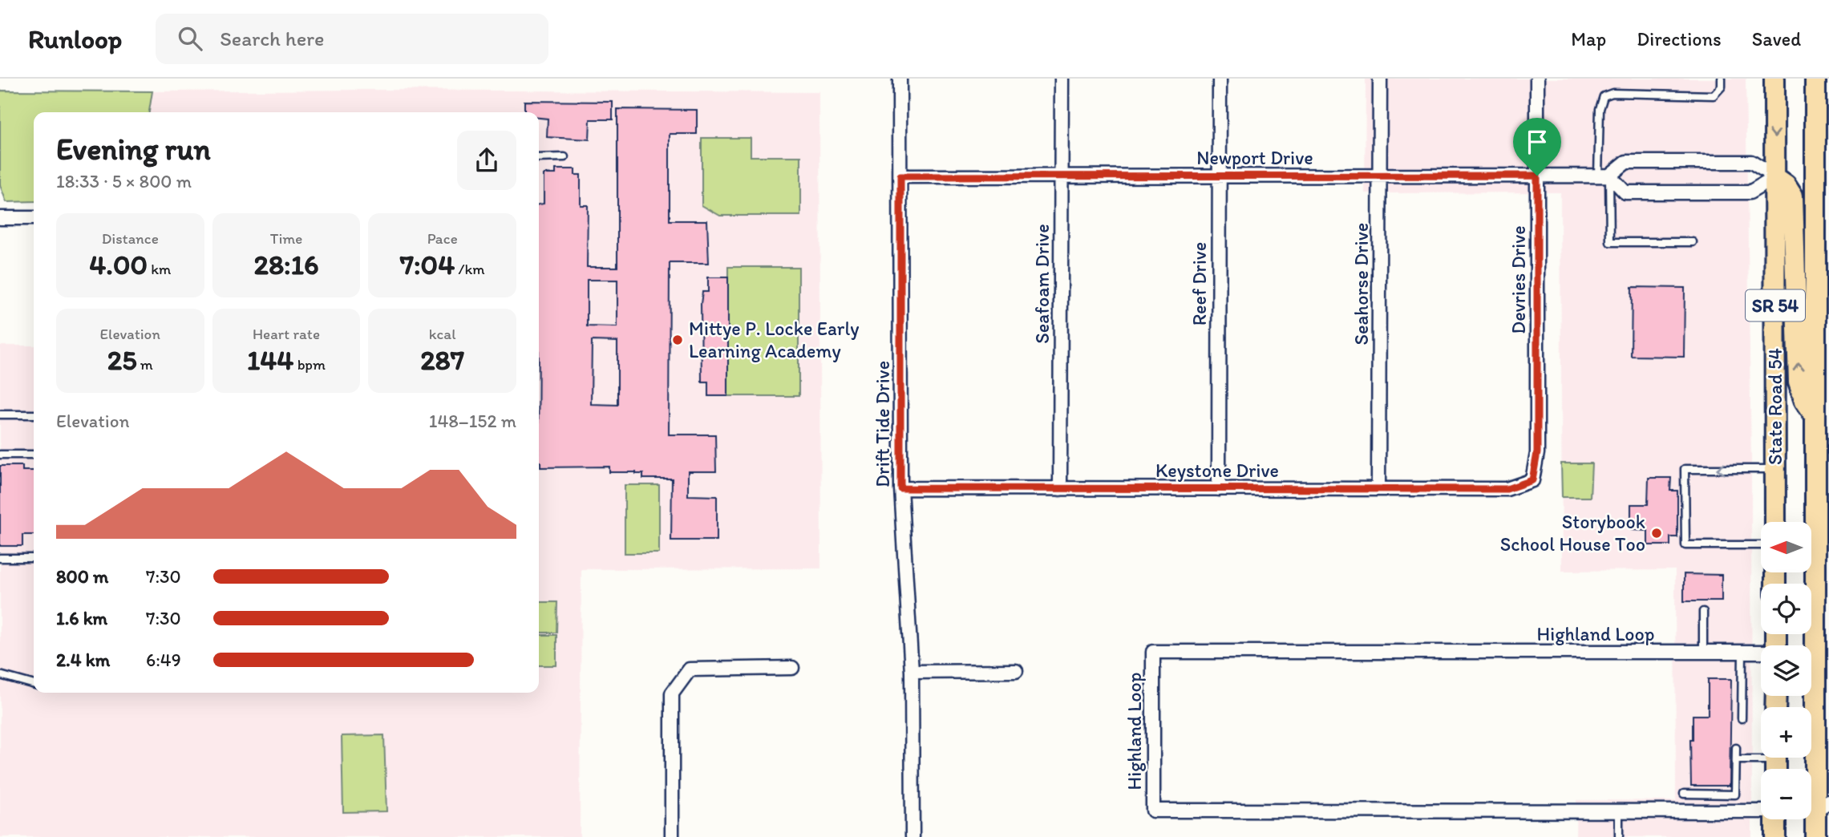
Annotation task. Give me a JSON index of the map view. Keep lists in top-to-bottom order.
{
  "streets": {
    "main road": ["SR 54", "State Road 54"],
    "street": [
      "Newport Drive",
      "Devries Drive",
      "Seafoam Drive",
      "Reef Drive",
      "Seahorse Drive",
      "Drift Tide Drive",
      "Keystone Drive",
      "Highland Loop"
    ]
  },
  "crossings": [
    ["Newport Drive", "Devries Drive"],
    ["Newport Drive", "Seafoam Drive"],
    ["Newport Drive", "Reef Drive"],
    ["Newport Drive", "Seahorse Drive"],
    ["Newport Drive", "Drift Tide Drive"],
    ["Devries Drive", "Keystone Drive"],
    ["Seafoam Drive", "Keystone Drive"],
    ["Reef Drive", "Keystone Drive"],
    ["Seahorse Drive", "Keystone Drive"],
    ["Drift Tide Drive", "Keystone Drive"]
  ],
  "places": ["Mittye P. Locke Early Learning Academy", "Storybook School House Too"],
  "north": "left",
  "page": {
    "header": "Runloop",
    "search": "Search here",
    "nav": ["Map", "Directions", "Saved"],
    "heading": ["Evening run", "18:33 · 5 × 800 m"],
    "stats": [
      ["Distance", "4.00 km"],
      ["Time", "28:16"],
      ["Pace", "7:04 /km"],
      ["Elevation", "25 m"],
      ["Heart rate", "144 bpm"],
      ["kcal", "287"]
    ],
    "chart": ["Elevation", "148–152 m"],
    "map_buttons": ["+", "−"],
    "list": [
      {
        "name": "800 m",
        "note": "7:30"
      },
      {
        "name": "1.6 km",
        "note": "7:30"
      },
      {
        "name": "2.4 km",
        "note": "6:49"
      }
    ]
  }
}
